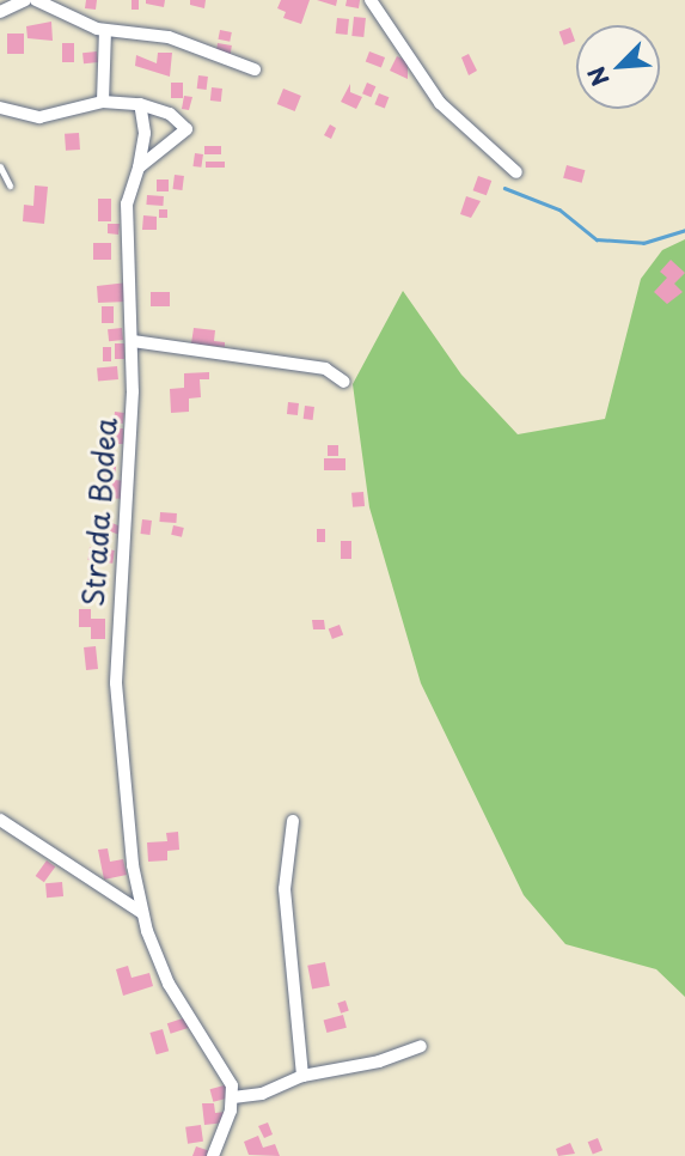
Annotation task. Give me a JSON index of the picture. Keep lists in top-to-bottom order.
{
  "streets": {
    "street": ["Strada Bodea"]
  },
  "north": "bottom left"
}
